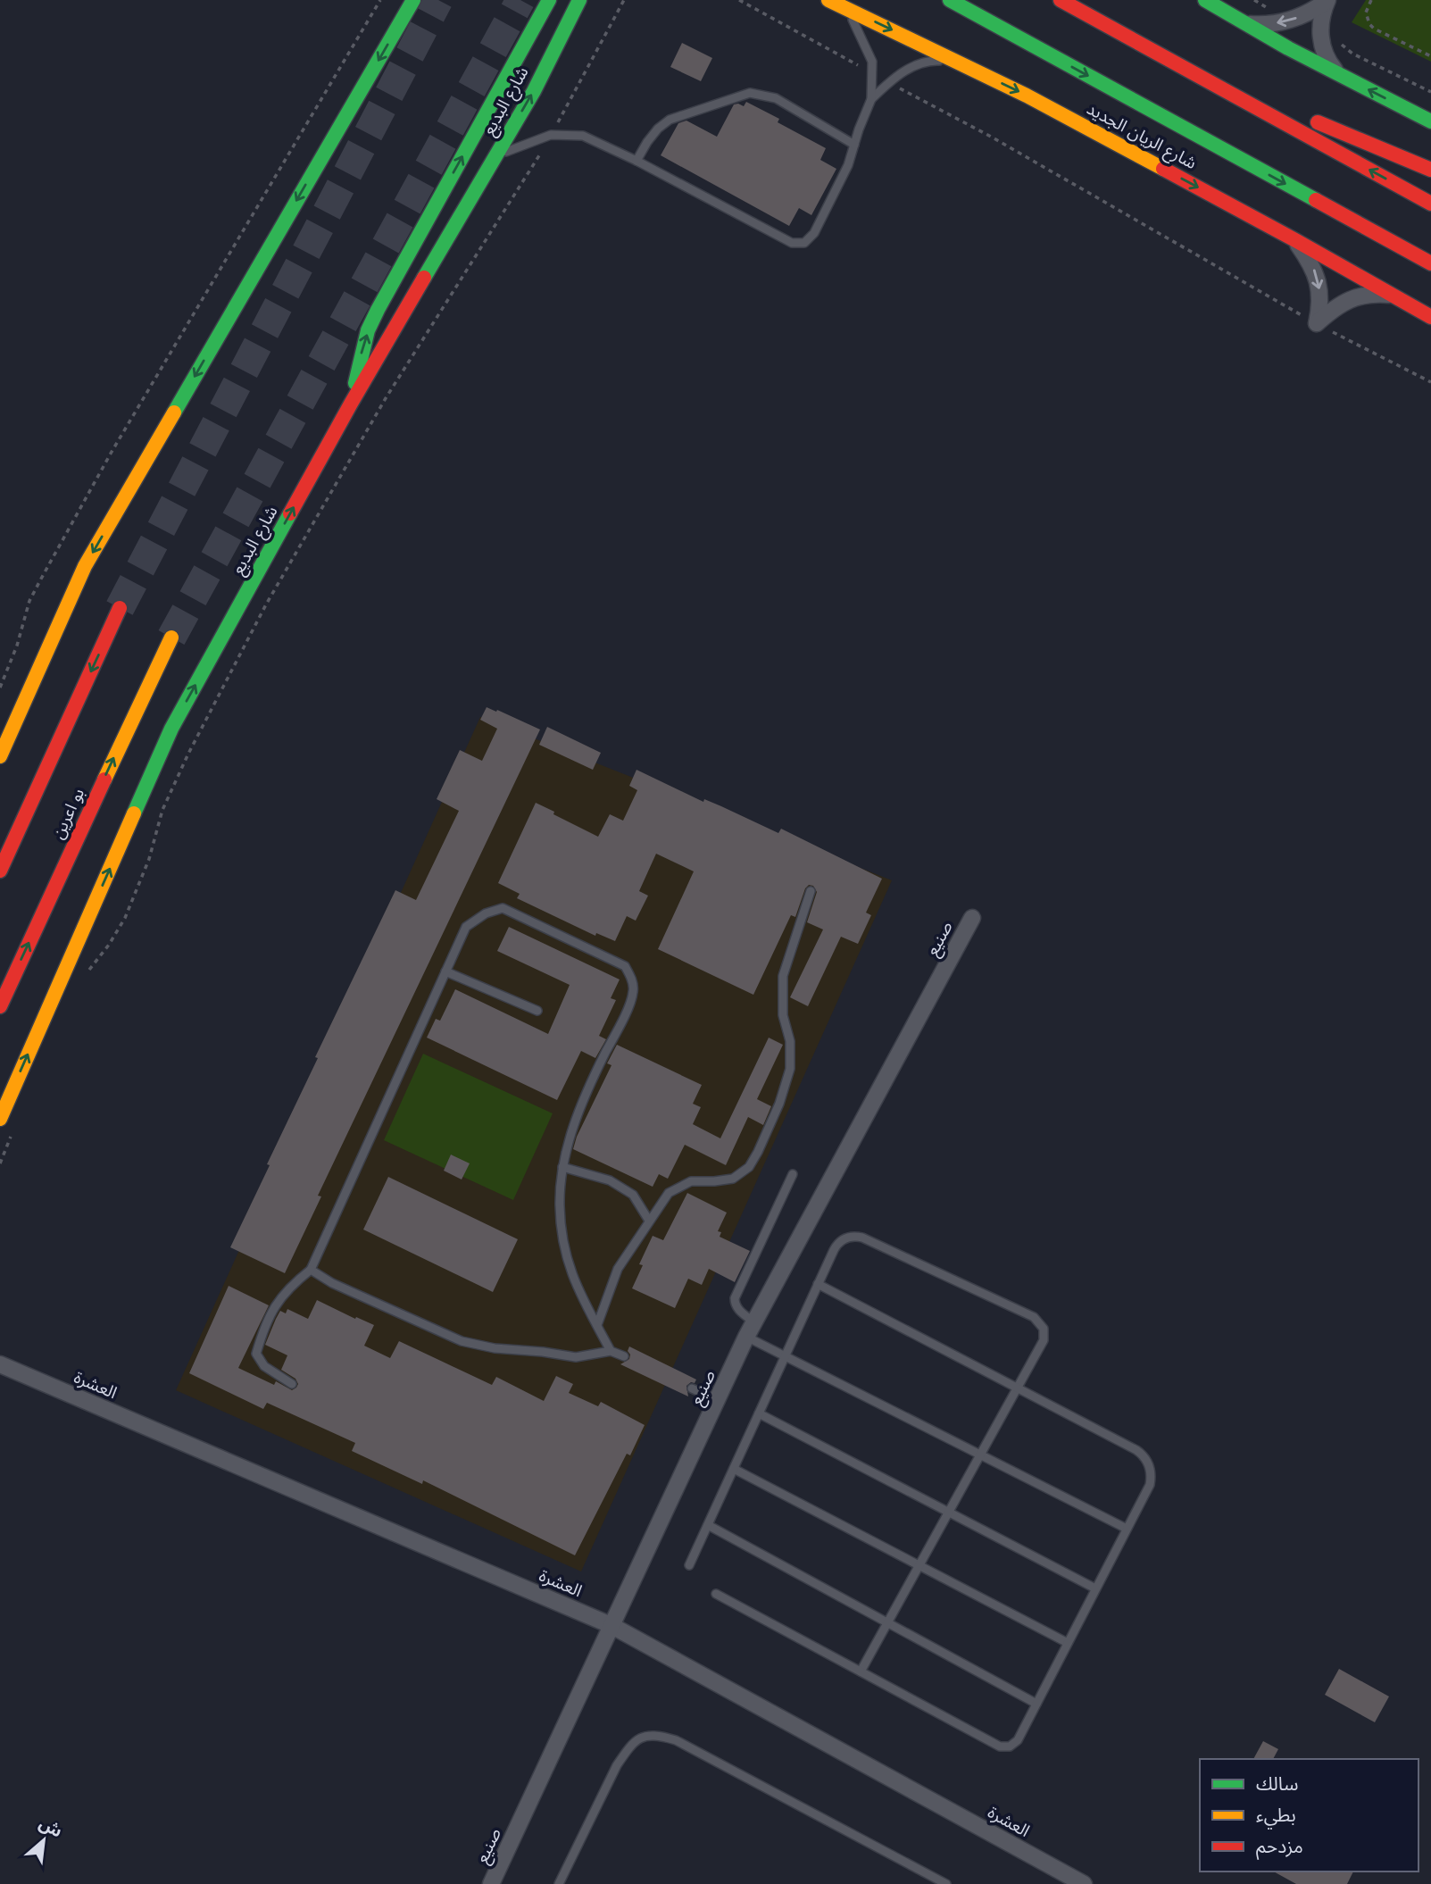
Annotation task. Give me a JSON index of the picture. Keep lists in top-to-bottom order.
{
  "streets": {
    "main road": ["شارع البديع", "شارع الريان الجديد", "بو اعرين"],
    "street": ["صنيع", "العشرة"]
  },
  "crossings": [
    ["صنيع", "العشرة"]
  ],
  "legend": ["سالك", "بطيء", "مزدحم"],
  "north": "top right"
}
